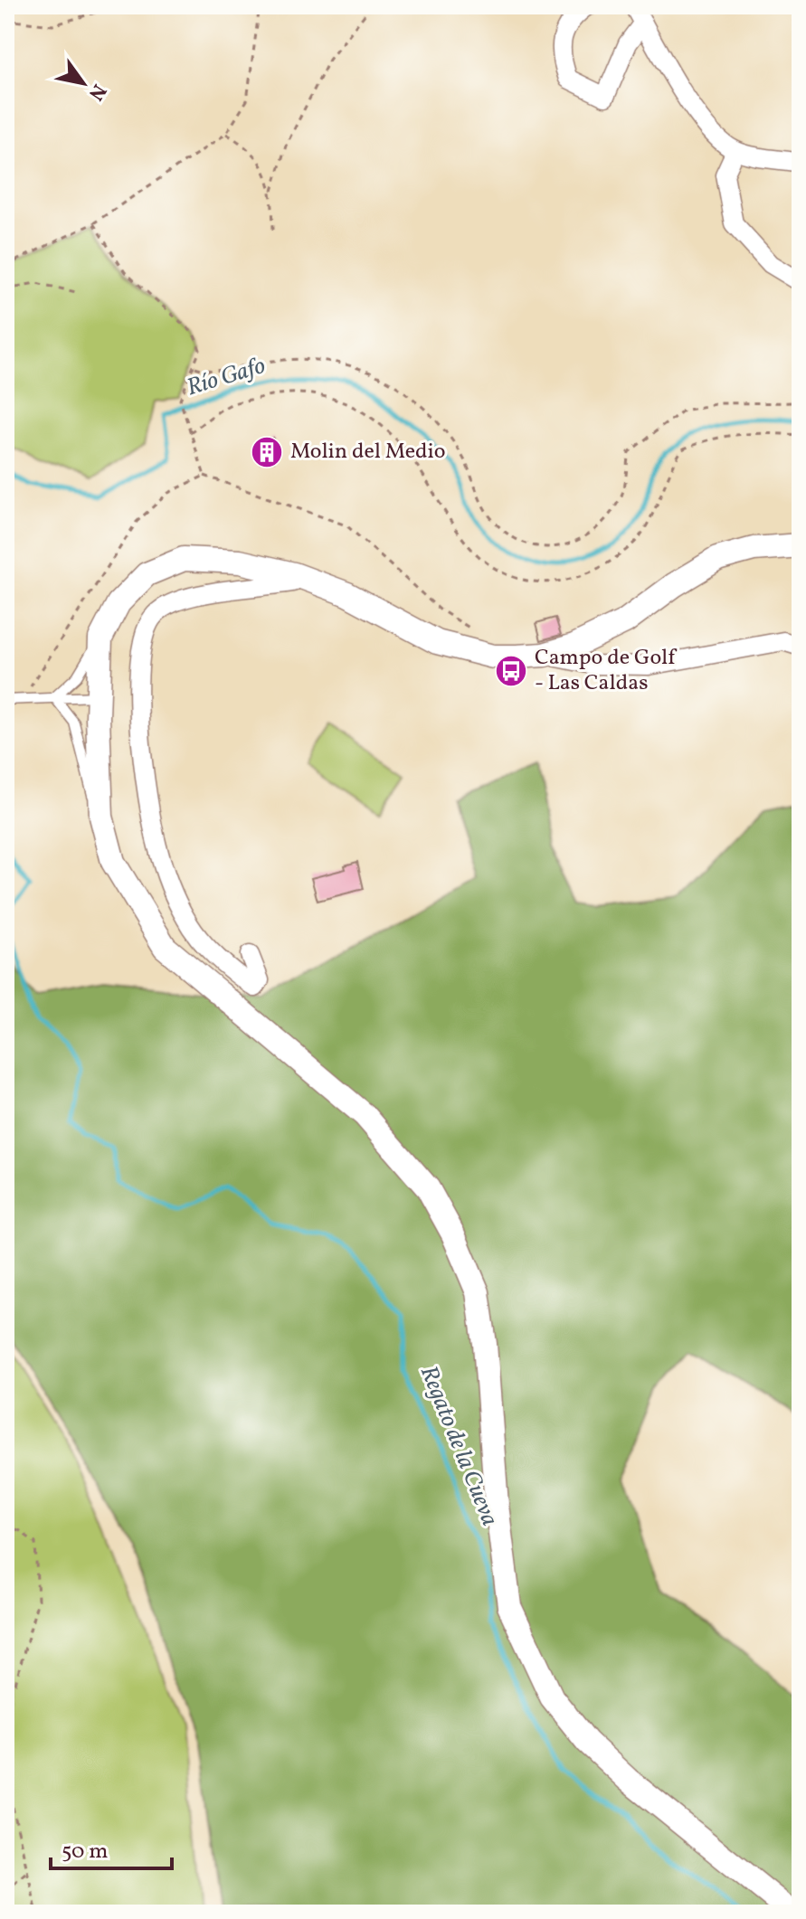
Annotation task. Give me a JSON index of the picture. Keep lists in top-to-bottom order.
{
  "water": ["Río Gafo", "Regato de la Cueva"],
  "places": {
    "building": ["Molin del Medio"],
    "bus stop": ["Campo de Golf - Las Caldas"]
  },
  "scale_bar": "50 m",
  "north": "bottom right"
}
